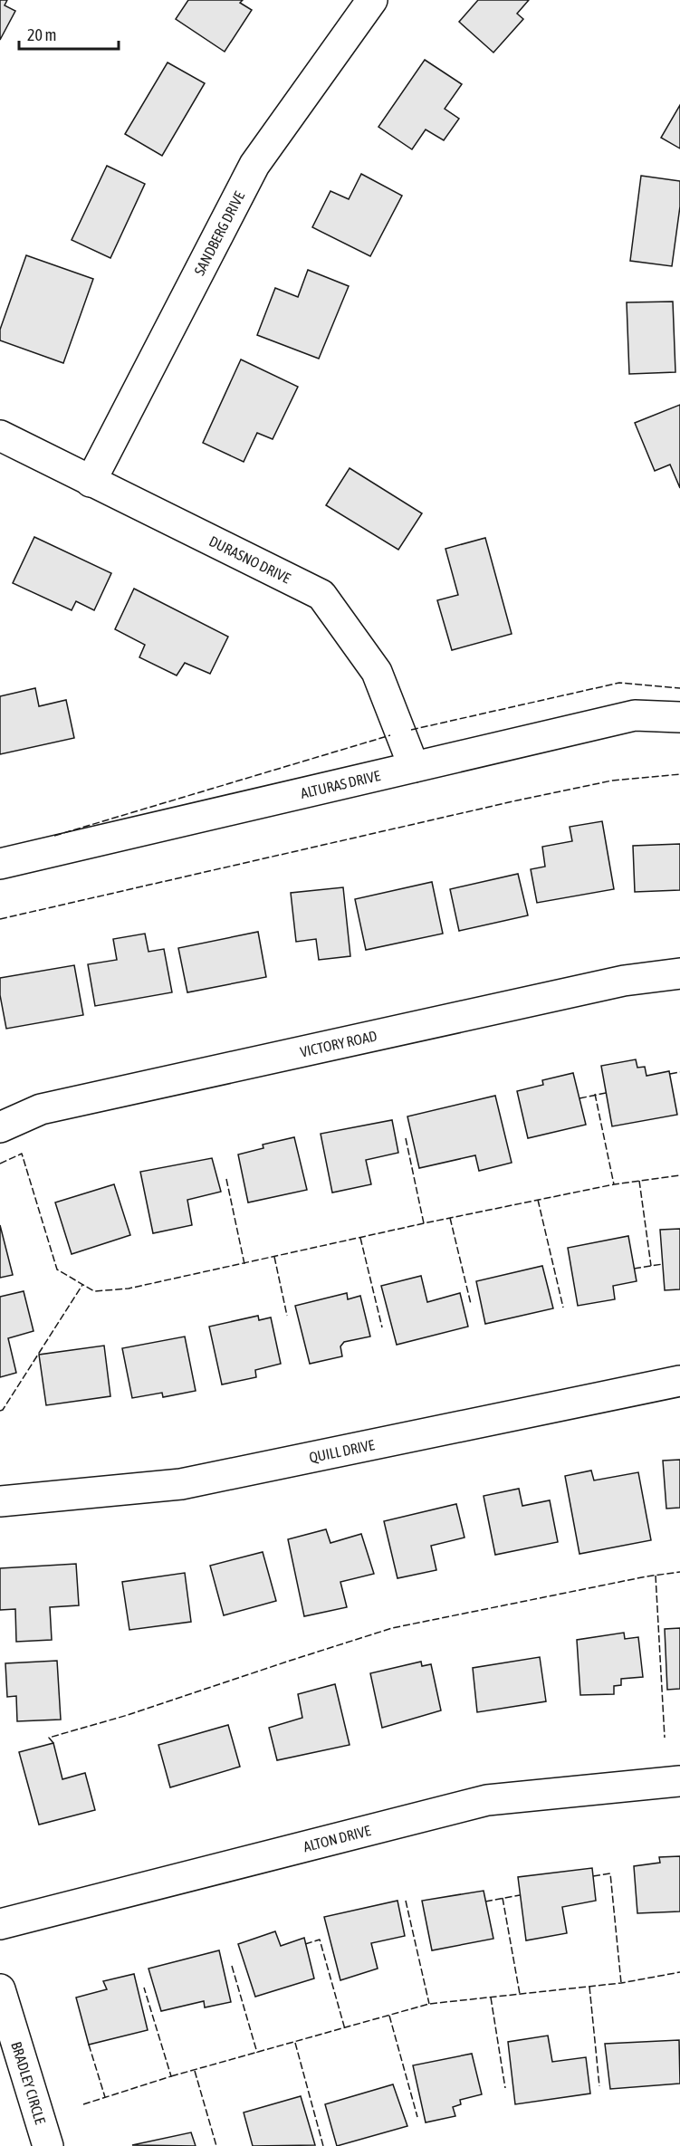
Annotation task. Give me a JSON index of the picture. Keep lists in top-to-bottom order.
{
  "streets": {
    "street": [
      "SANDBERG DRIVE",
      "DURASNO DRIVE",
      "ALTURAS DRIVE",
      "VICTORY ROAD",
      "QUILL DRIVE",
      "ALTON DRIVE",
      "BRADLEY CIRCLE"
    ]
  },
  "crossings": [
    ["SANDBERG DRIVE", "DURASNO DRIVE"],
    ["DURASNO DRIVE", "ALTURAS DRIVE"]
  ],
  "scale_bar": "20 m"
}
